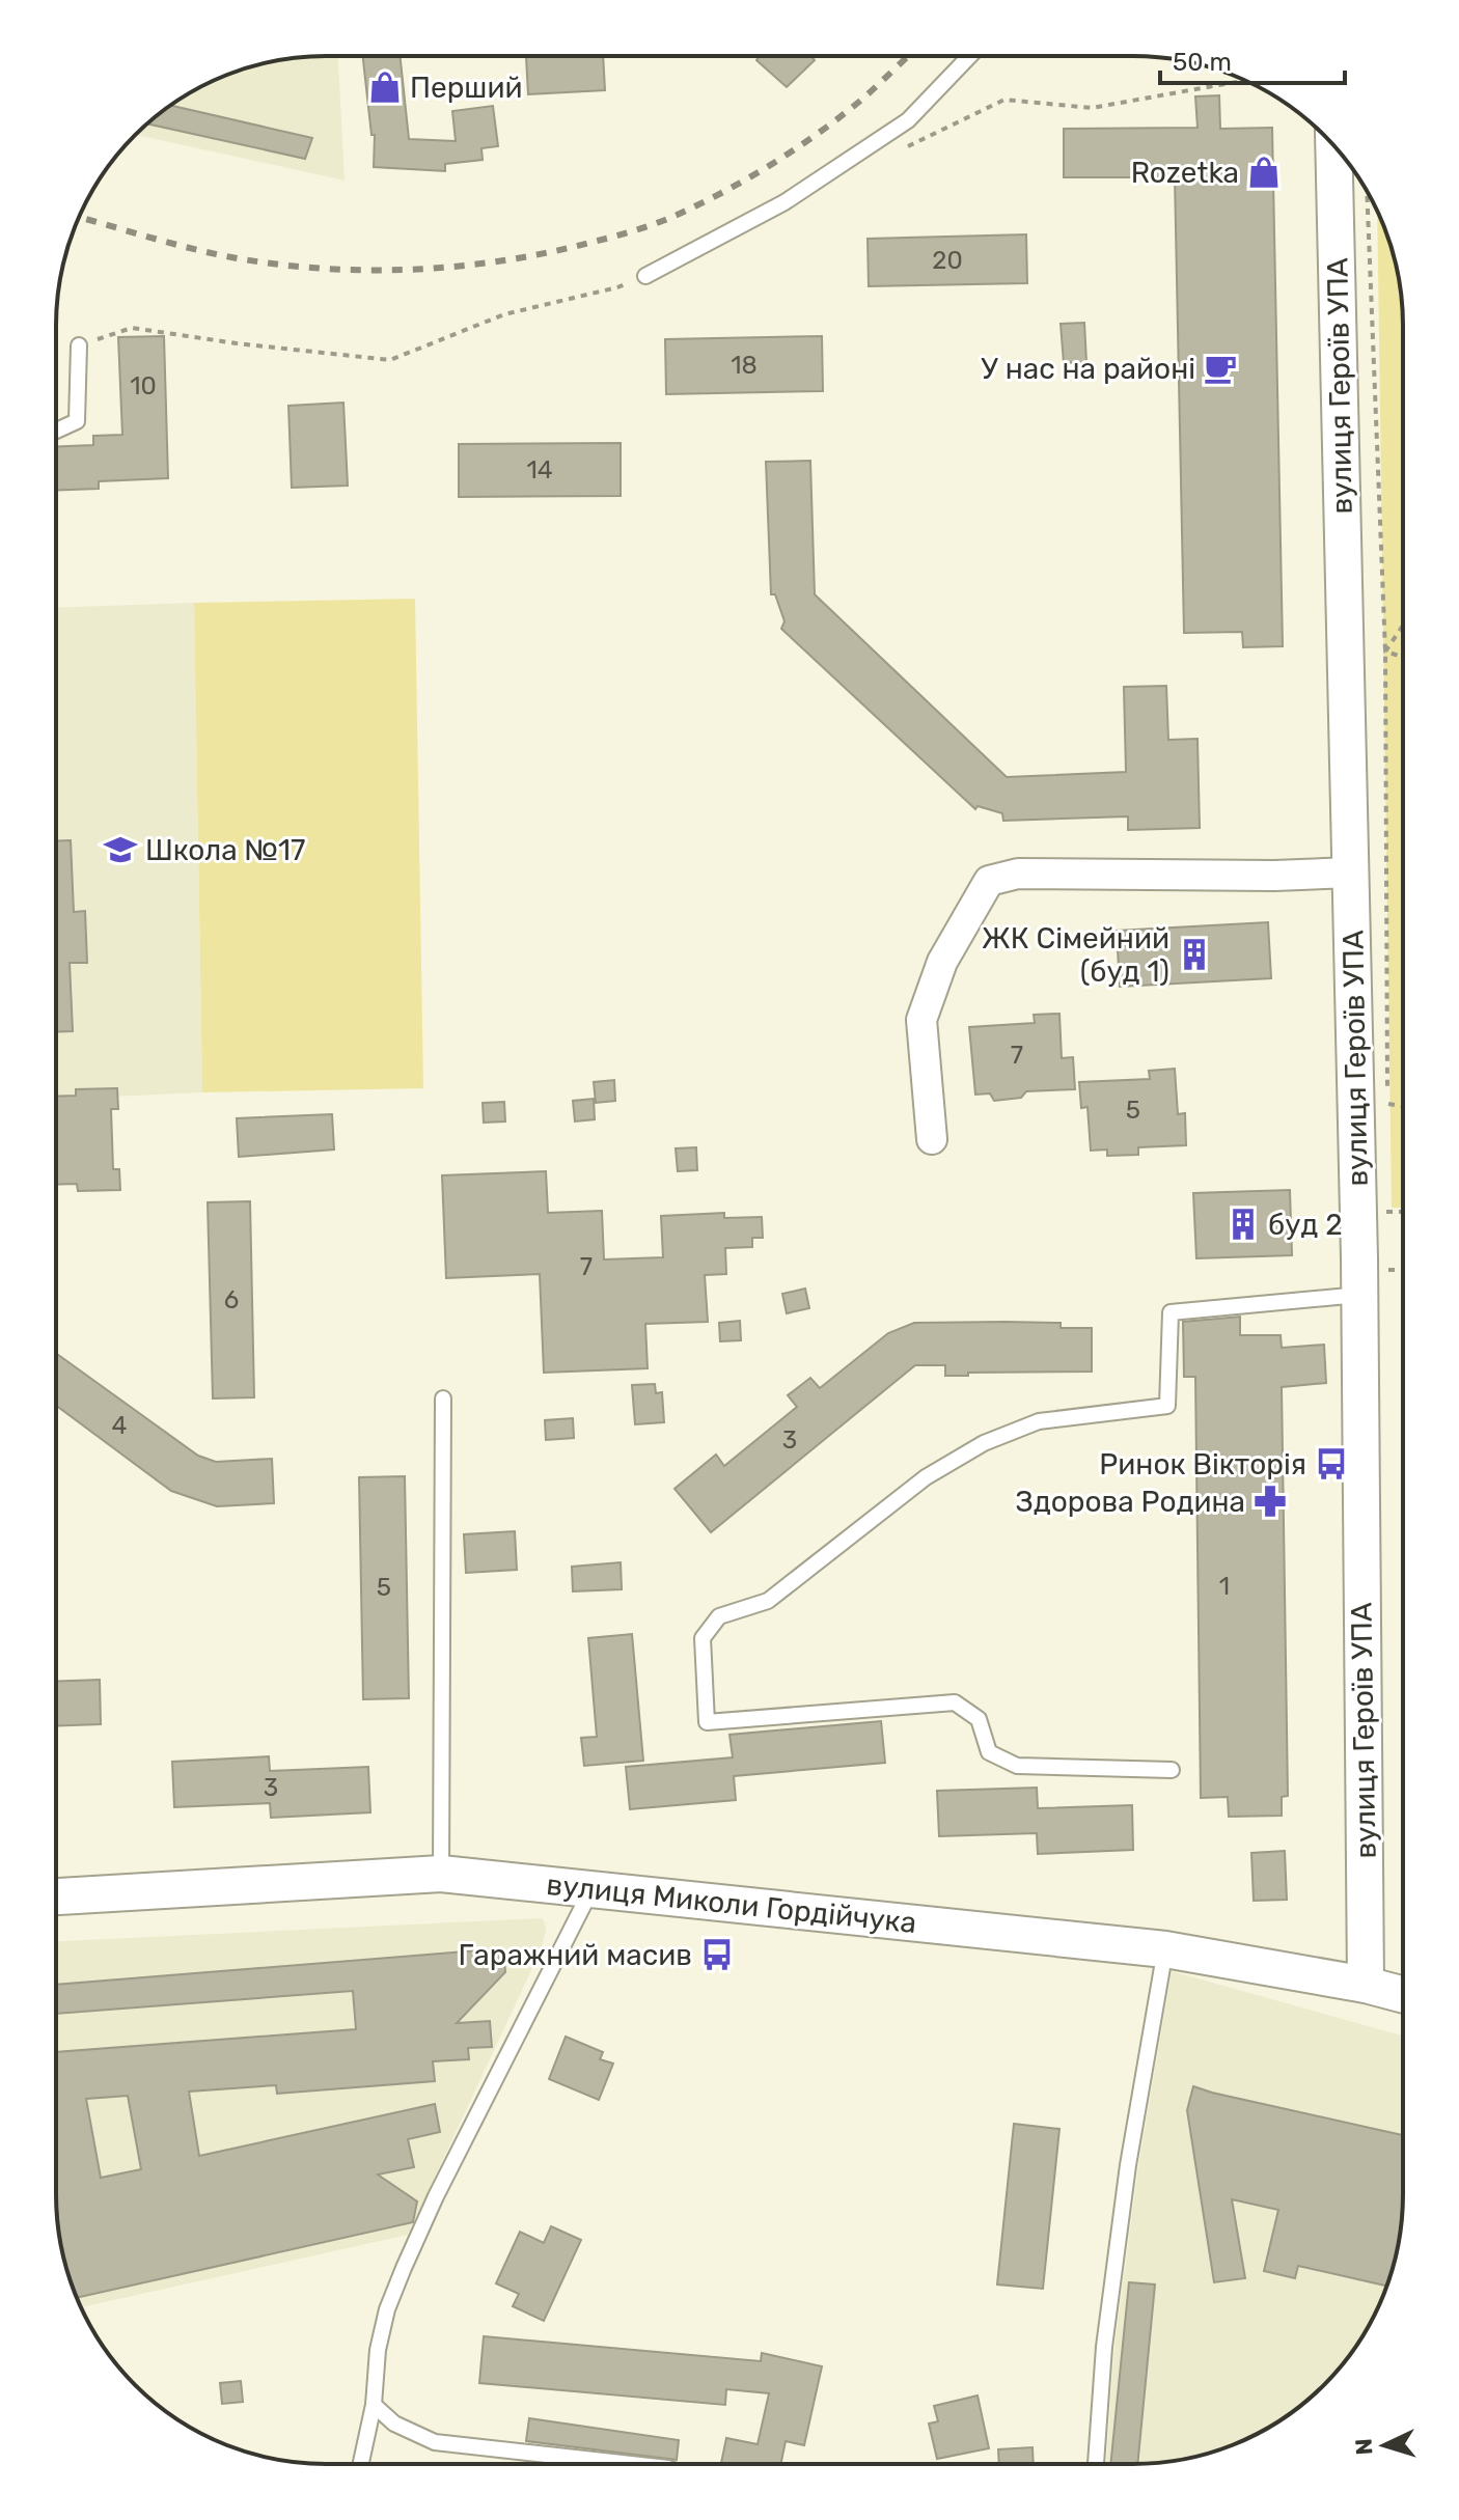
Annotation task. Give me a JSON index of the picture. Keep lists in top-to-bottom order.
{
  "streets": {
    "street": ["вулиця Героїв УПА", "вулиця Миколи Гордійчука"]
  },
  "crossings": [
    ["вулиця Героїв УПА", "вулиця Миколи Гордійчука"]
  ],
  "places": {
    "shop": ["Перший", "Rozetka"],
    "cafe": ["У нас на районі"],
    "school or university": ["Школа №17"],
    "building": ["ЖК Сімейний (буд 1)", "буд 2"],
    "bus stop": ["Ринок Вікторія", "Гаражний масив"],
    "pharmacy": ["Здорова Родина"]
  },
  "house_numbers": [
    "20",
    "18",
    "10",
    "14",
    "7",
    "5",
    "7",
    "6",
    "4",
    "3",
    "1",
    "5",
    "3"
  ],
  "scale_bar": "50 m",
  "north": "left"
}
